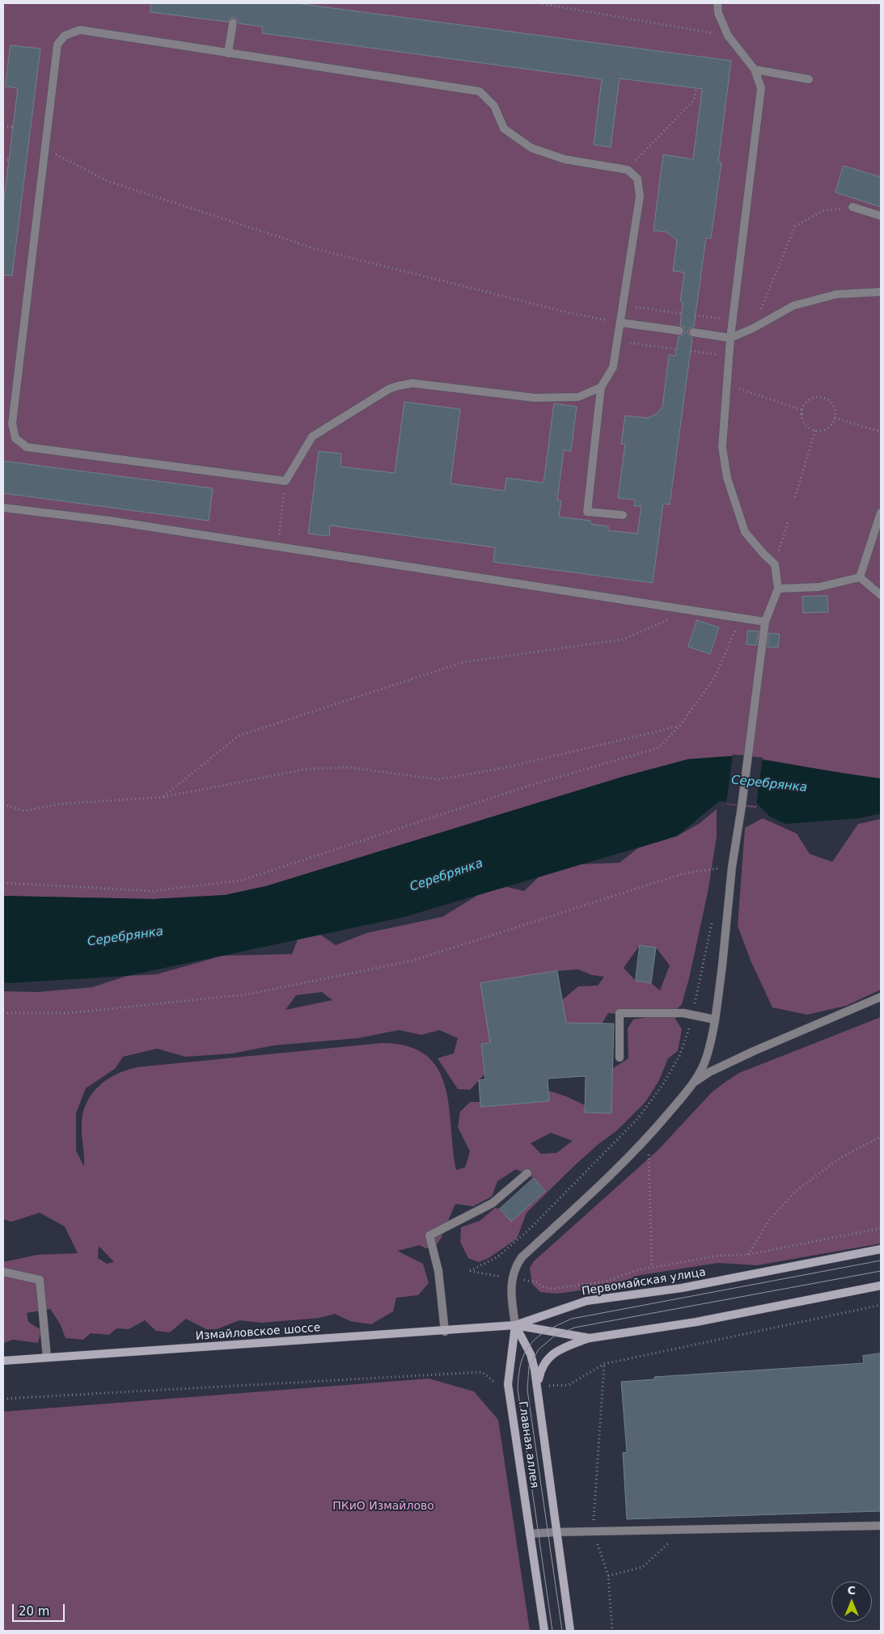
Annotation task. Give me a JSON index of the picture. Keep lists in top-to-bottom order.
{
  "streets": {
    "main road": ["Первомайская улица", "Измайловское шоссе", "Главная аллея"]
  },
  "crossings": [
    ["Первомайская улица", "Измайловское шоссе"],
    ["Первомайская улица", "Главная аллея"],
    ["Измайловское шоссе", "Главная аллея"]
  ],
  "water": ["Серебрянка"],
  "parks": ["ПКиО Измайлово"],
  "scale_bar": "20 m",
  "north": "top"
}
